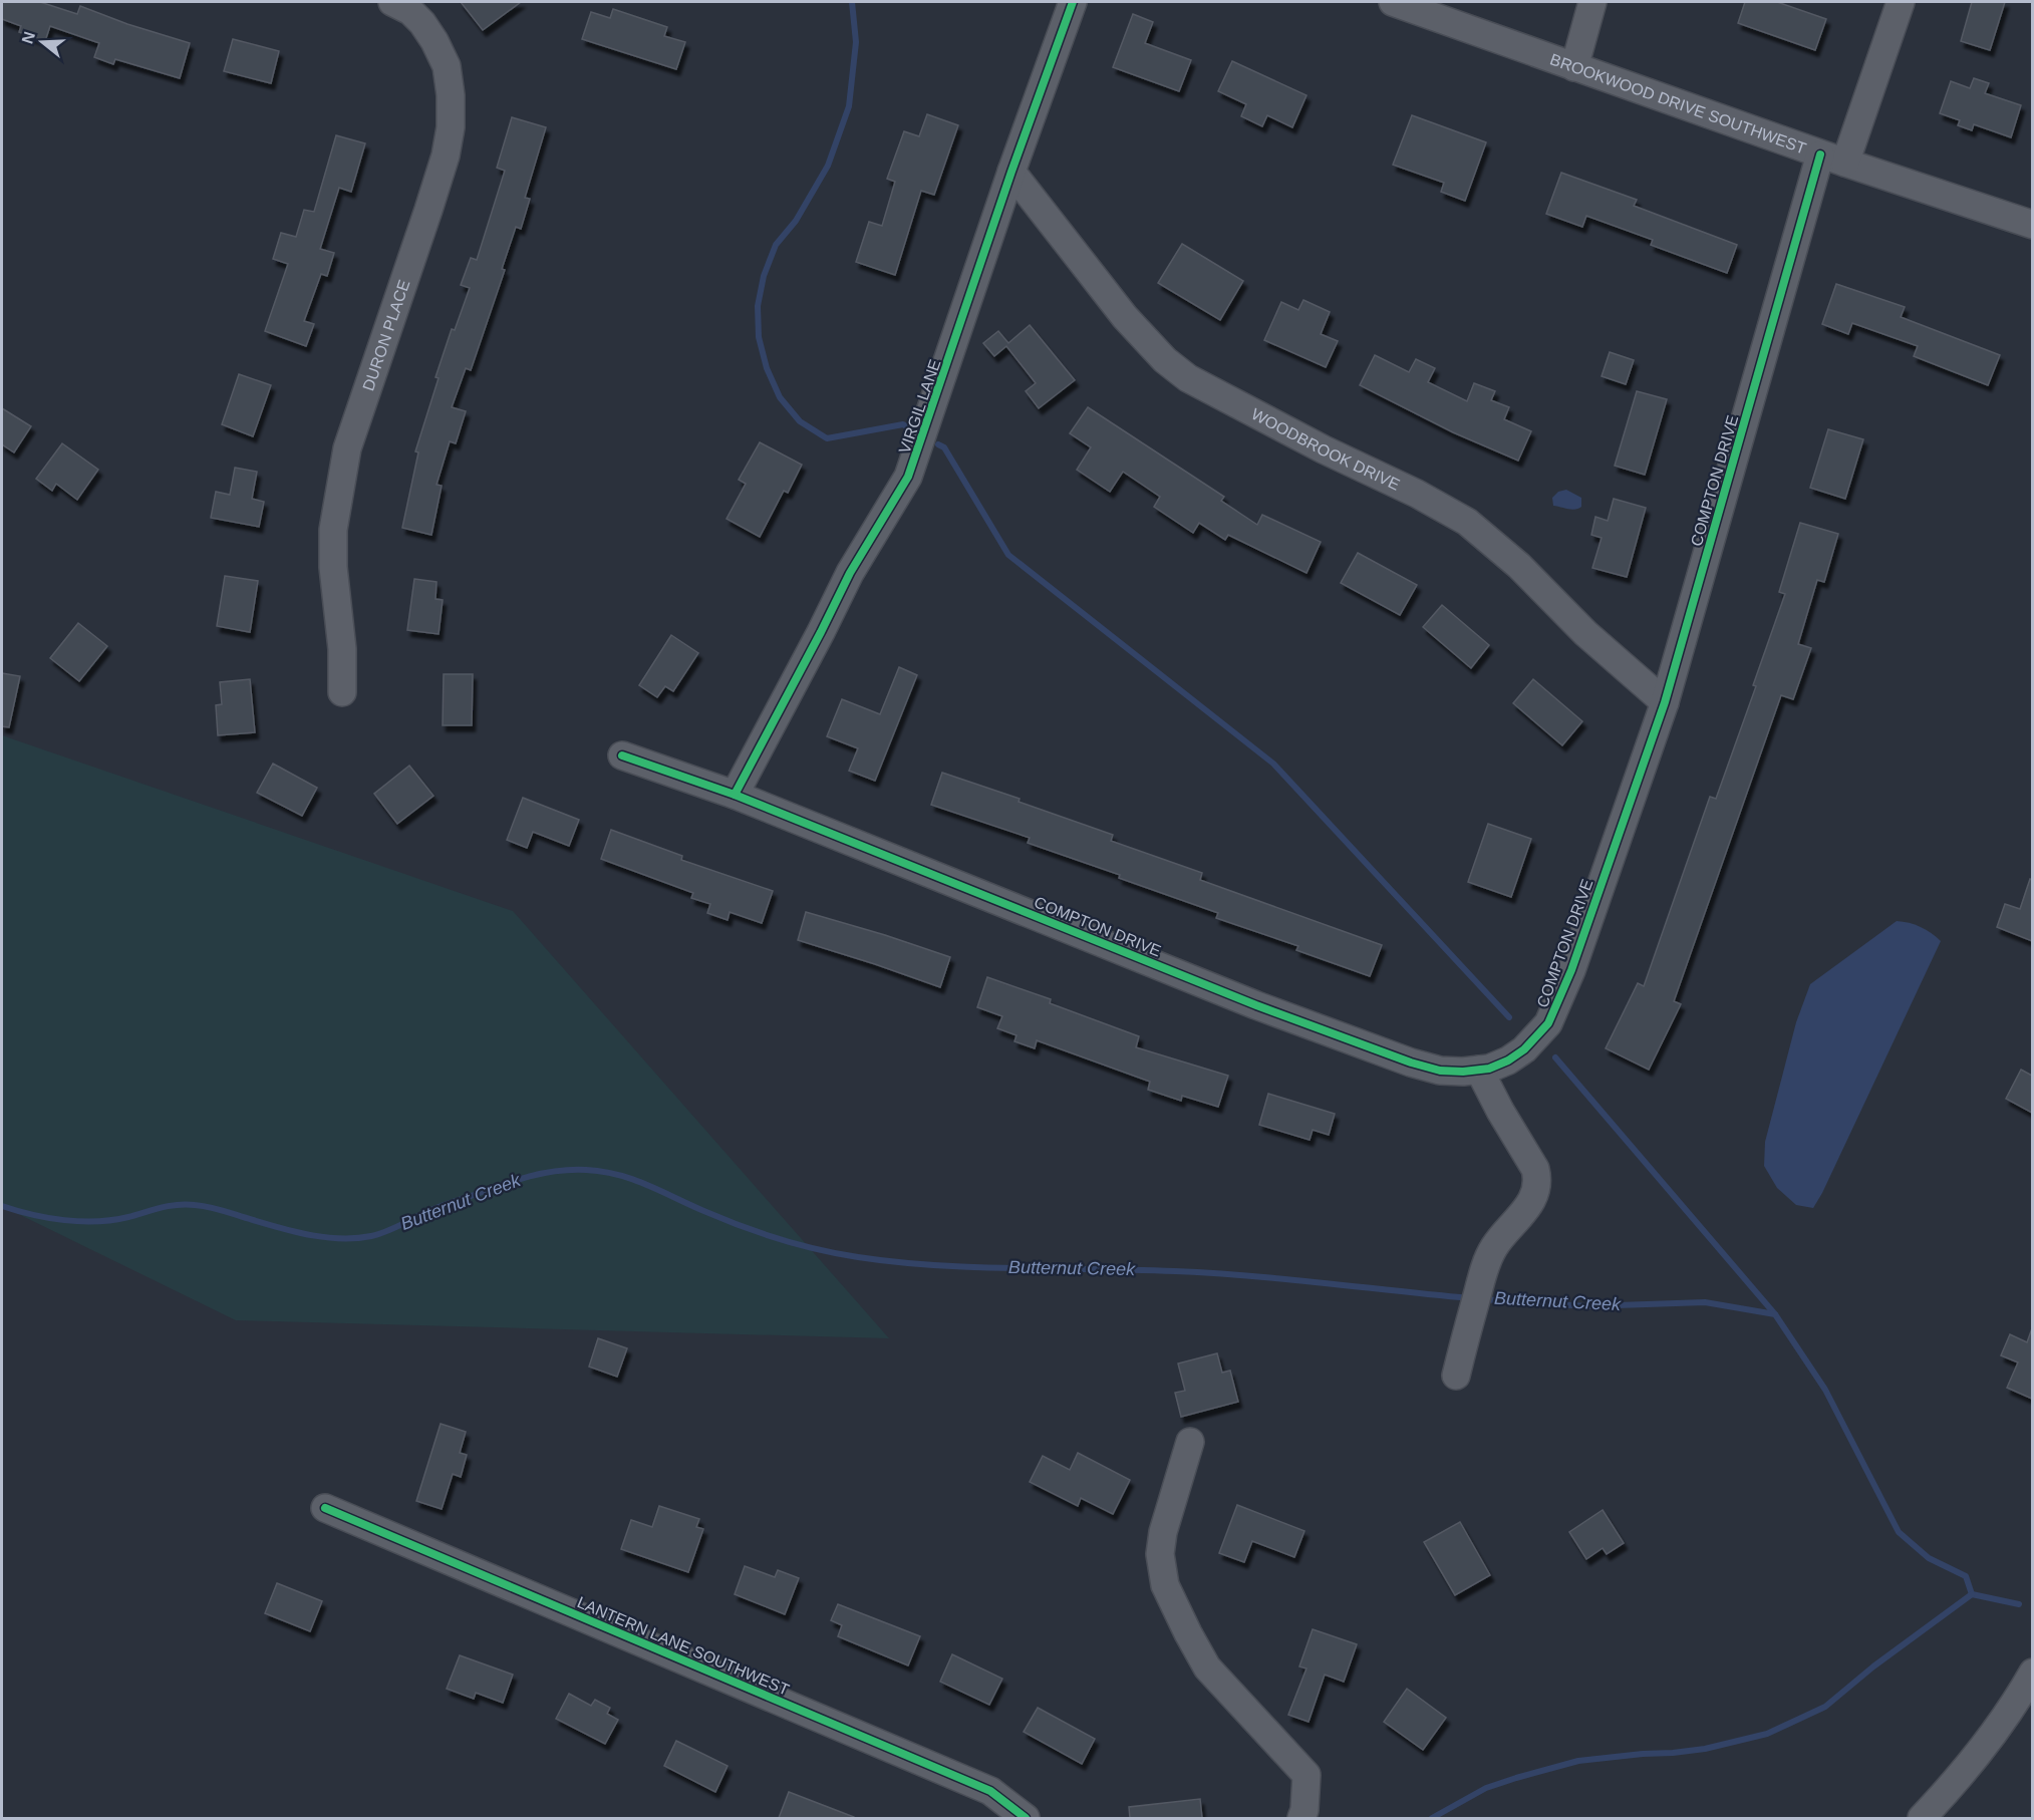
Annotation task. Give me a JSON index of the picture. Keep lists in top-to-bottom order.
{
  "streets": {
    "street": [
      "BROOKWOOD DRIVE SOUTHWEST",
      "DURON PLACE",
      "VIRGIL LANE",
      "WOODBROOK DRIVE",
      "COMPTON DRIVE",
      "LANTERN LANE SOUTHWEST"
    ]
  },
  "crossings": [
    ["BROOKWOOD DRIVE SOUTHWEST", "COMPTON DRIVE"],
    ["VIRGIL LANE", "WOODBROOK DRIVE"],
    ["VIRGIL LANE", "COMPTON DRIVE"],
    ["WOODBROOK DRIVE", "COMPTON DRIVE"]
  ],
  "water": ["Butternut Creek"],
  "north": "left"
}
